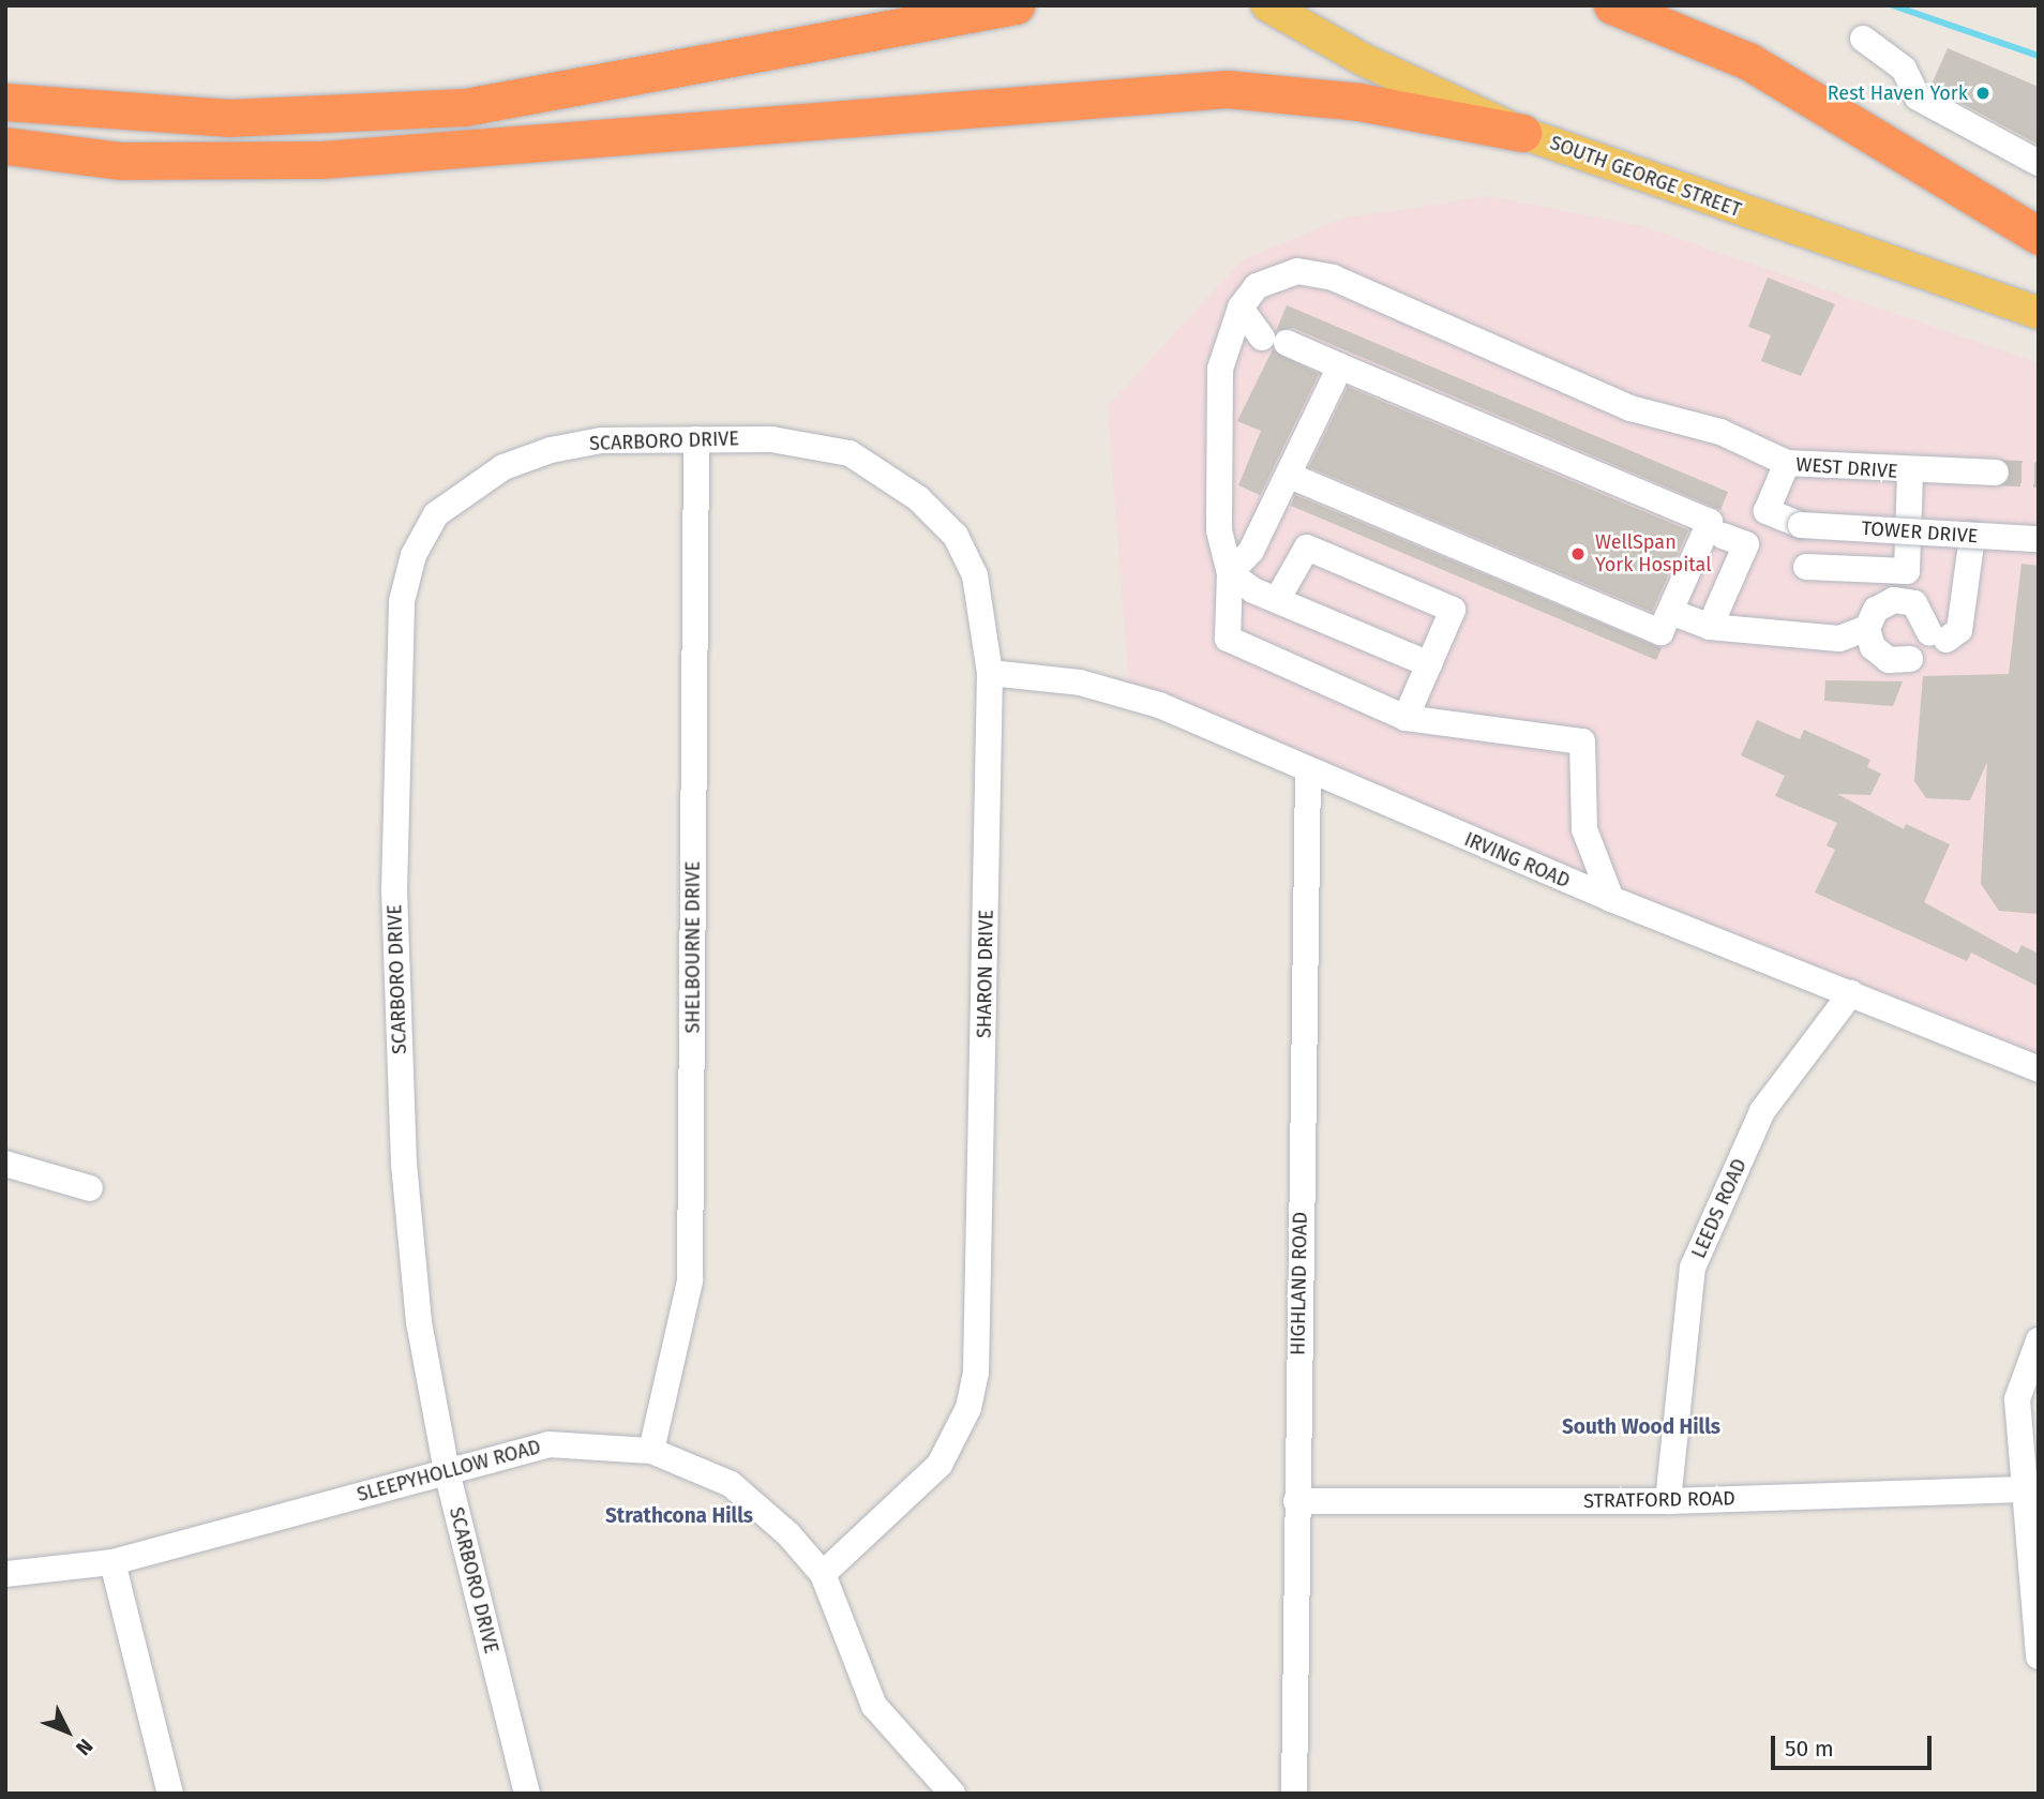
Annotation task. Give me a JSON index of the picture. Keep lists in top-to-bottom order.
{
  "streets": {
    "main road": ["SOUTH GEORGE STREET"],
    "street": [
      "SCARBORO DRIVE",
      "WEST DRIVE",
      "TOWER DRIVE",
      "IRVING ROAD",
      "SHELBOURNE DRIVE",
      "SHARON DRIVE",
      "LEEDS ROAD",
      "HIGHLAND ROAD",
      "SLEEPYHOLLOW ROAD",
      "STRATFORD ROAD"
    ]
  },
  "crossings": [
    ["SCARBORO DRIVE", "SHELBOURNE DRIVE"],
    ["SCARBORO DRIVE", "SHARON DRIVE"],
    ["SCARBORO DRIVE", "SLEEPYHOLLOW ROAD"],
    ["WEST DRIVE", "TOWER DRIVE"],
    ["IRVING ROAD", "SHARON DRIVE"],
    ["IRVING ROAD", "LEEDS ROAD"],
    ["IRVING ROAD", "HIGHLAND ROAD"],
    ["SHELBOURNE DRIVE", "SLEEPYHOLLOW ROAD"],
    ["SHARON DRIVE", "SLEEPYHOLLOW ROAD"],
    ["LEEDS ROAD", "STRATFORD ROAD"],
    ["HIGHLAND ROAD", "STRATFORD ROAD"]
  ],
  "districts": ["South Wood Hills", "Strathcona Hills"],
  "places": ["Rest Haven York", "WellSpan York Hospital"],
  "scale_bar": "50 m",
  "north": "bottom right"
}
